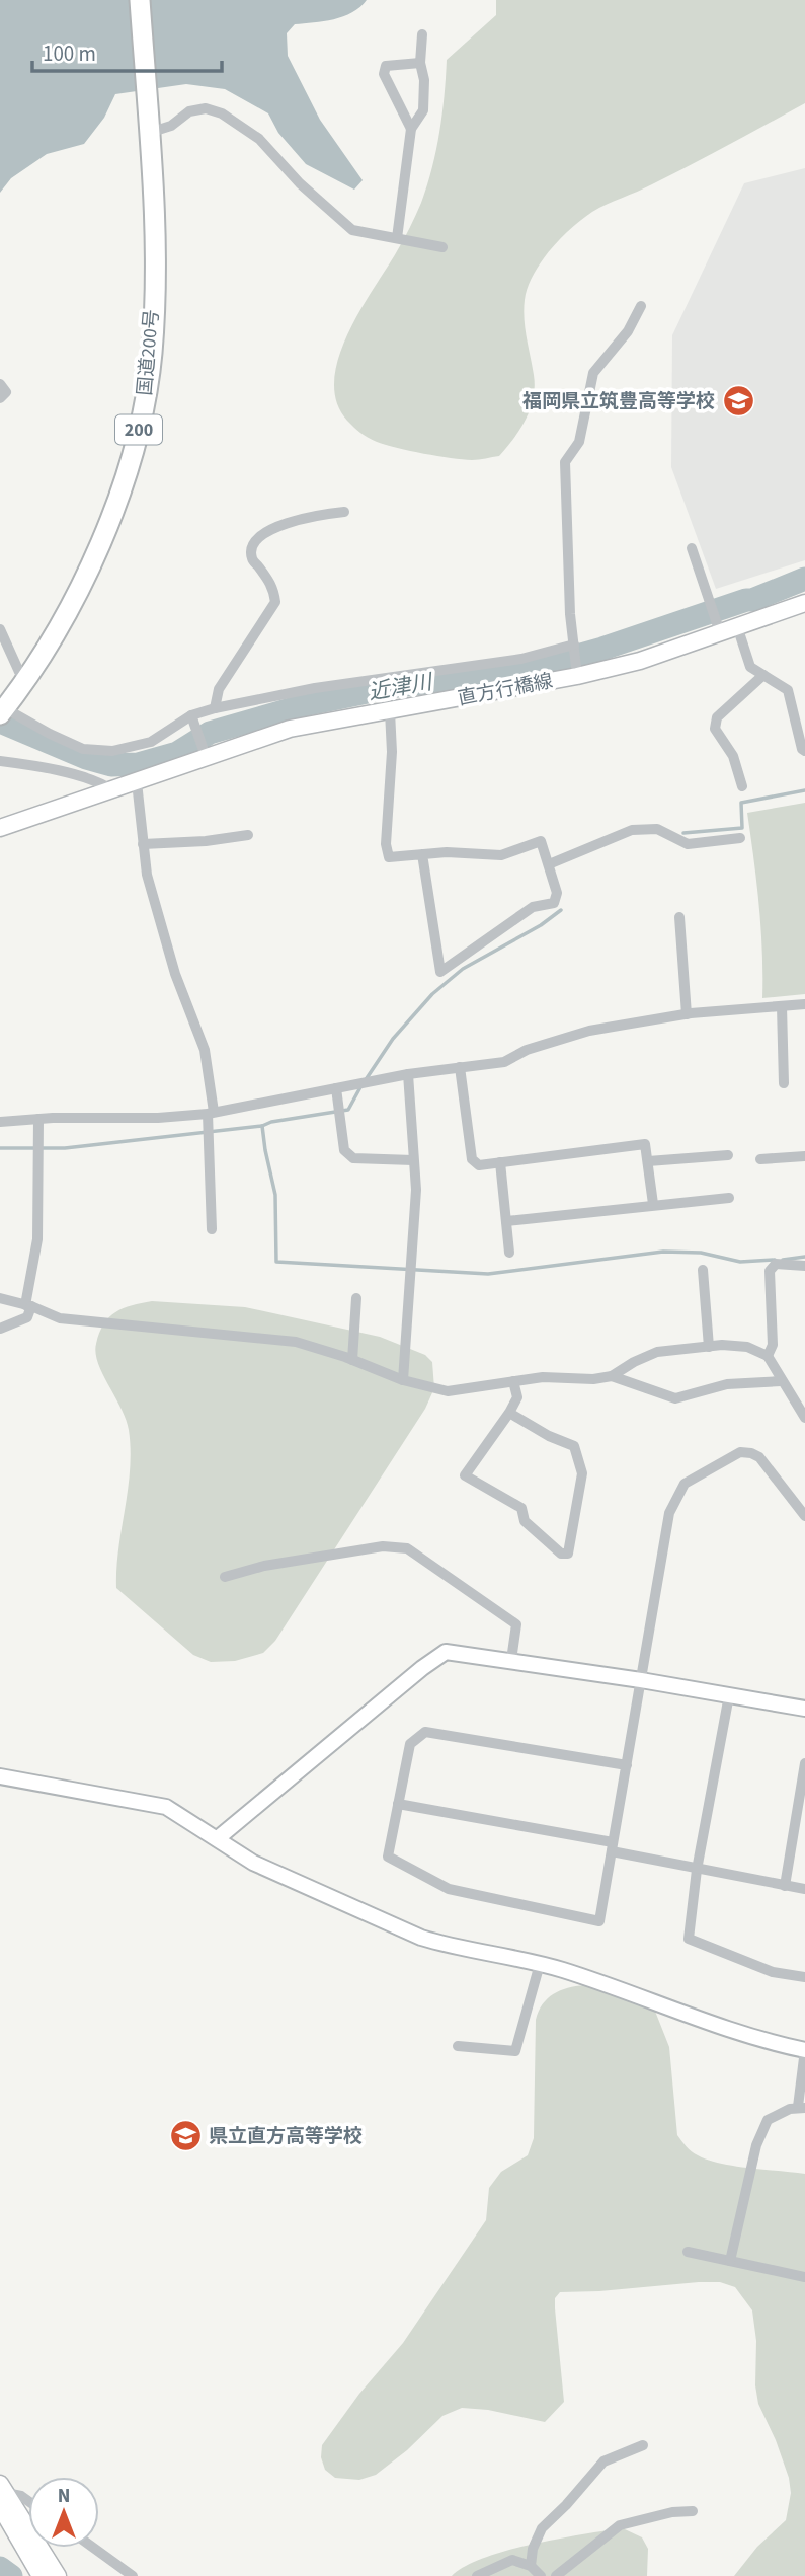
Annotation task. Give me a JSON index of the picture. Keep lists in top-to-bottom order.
{
  "streets": {
    "highway": ["国道200号", "200"],
    "main road": ["直方行橋線"]
  },
  "water": ["近津川"],
  "places": {
    "school or university": ["福岡県立筑豊高等学校", "県立直方高等学校"]
  },
  "scale_bar": "100 m",
  "north": "top"
}
